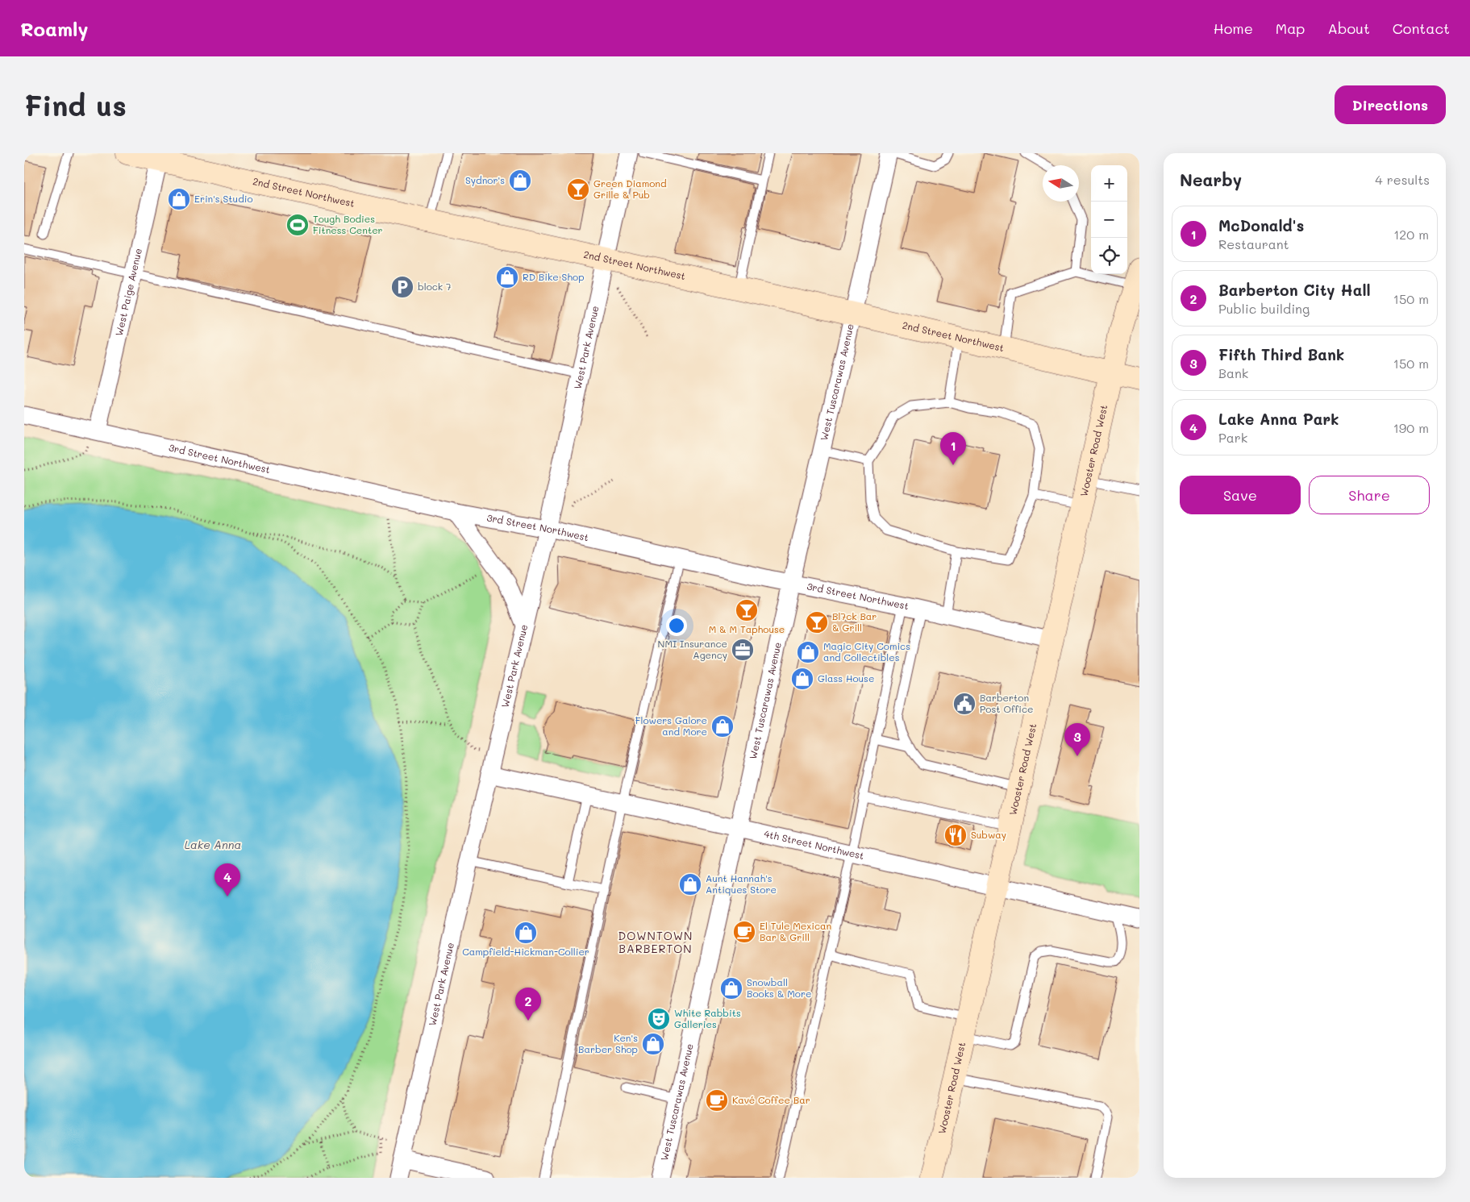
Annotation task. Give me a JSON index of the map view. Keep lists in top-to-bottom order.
{
  "streets": {
    "street": [
      "2nd Street Northwest",
      "West Paige Avenue",
      "West Park Avenue",
      "West Tuscarawas Avenue",
      "Wooster Road West",
      "3rd Street Northwest",
      "4th Street Northwest"
    ]
  },
  "crossings": [
    ["2nd Street Northwest", "West Paige Avenue"],
    ["2nd Street Northwest", "West Park Avenue"],
    ["2nd Street Northwest", "West Tuscarawas Avenue"],
    ["2nd Street Northwest", "Wooster Road West"],
    ["West Paige Avenue", "3rd Street Northwest"],
    ["West Park Avenue", "3rd Street Northwest"],
    ["West Park Avenue", "4th Street Northwest"],
    ["West Tuscarawas Avenue", "3rd Street Northwest"],
    ["West Tuscarawas Avenue", "4th Street Northwest"],
    ["Wooster Road West", "3rd Street Northwest"],
    ["Wooster Road West", "4th Street Northwest"]
  ],
  "districts": ["DOWNTOWN BARBERTON"],
  "water": ["Lake Anna"],
  "places": {
    "shop": [
      "Sydnor's",
      "Erin's Studio",
      "RD Bike Shop",
      "Magic City Comics and Collectibles",
      "Glass House",
      "Flowers Galore and More",
      "Aunt Hannah's Antiques Store",
      "Campfield-Hickman-Collier",
      "Snowball Books & More",
      "Ken's Barber Shop"
    ],
    "bar": ["Green Diamond Grille & Pub", "M & M Taphouse", "Bl7ck Bar & Grill"],
    "sports": ["Tough Bodies Fitness Center"],
    "parking": ["block 7"],
    "office": ["NMI Insurance Agency"],
    "public building": ["Barberton Post Office"],
    "restaurant": ["Subway"],
    "cafe": ["El Tule Mexican Bar & Grill", "Kavé Coffee Bar"],
    "theatre": ["White Rabbits Galleries"]
  },
  "north": "left",
  "page": {
    "header": "Roamly",
    "nav": [
      "Home",
      "Map",
      "About",
      "Contact"
    ],
    "buttons": [
      "Directions",
      ["Save", "Share"]
    ],
    "title": "Find us",
    "heading": ["Nearby", "4 results"],
    "map_buttons": ["+", "−"],
    "list": [
      {
        "mark": "1",
        "name": "McDonald's",
        "note": "Restaurant",
        "value": "120 m"
      },
      {
        "mark": "2",
        "name": "Barberton City Hall",
        "note": "Public building",
        "value": "150 m"
      },
      {
        "mark": "3",
        "name": "Fifth Third Bank",
        "note": "Bank",
        "value": "150 m"
      },
      {
        "mark": "4",
        "name": "Lake Anna Park",
        "note": "Park",
        "value": "190 m"
      }
    ],
    "pins": [
      "1",
      "3",
      "4",
      "2"
    ]
  }
}
